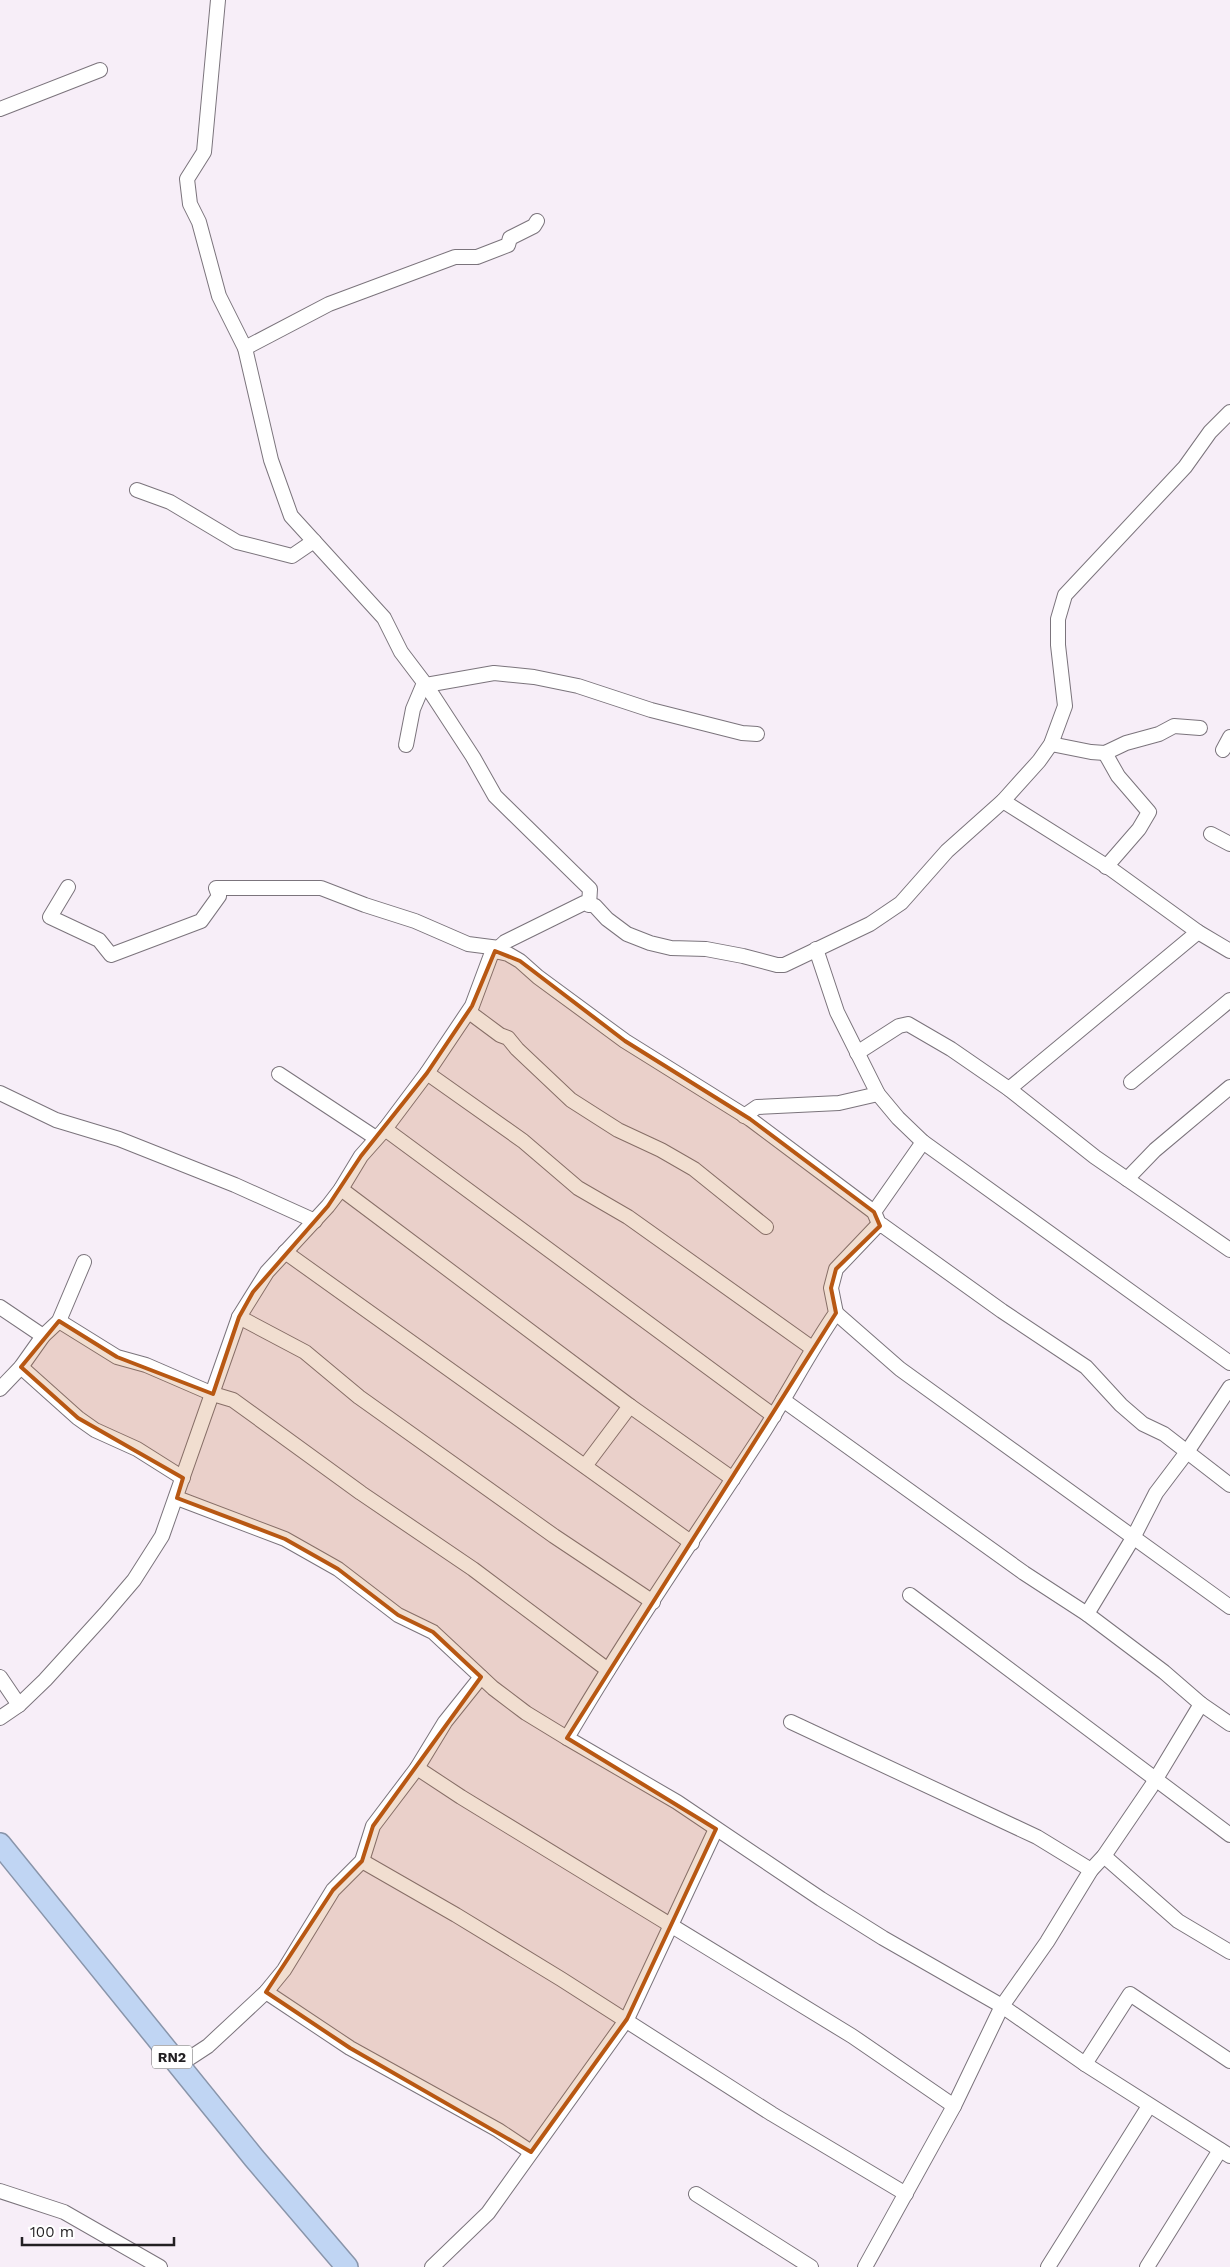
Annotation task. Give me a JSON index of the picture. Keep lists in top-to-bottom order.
{
  "streets": {
    "highway": ["RN2"]
  },
  "scale_bar": "100 m"
}
